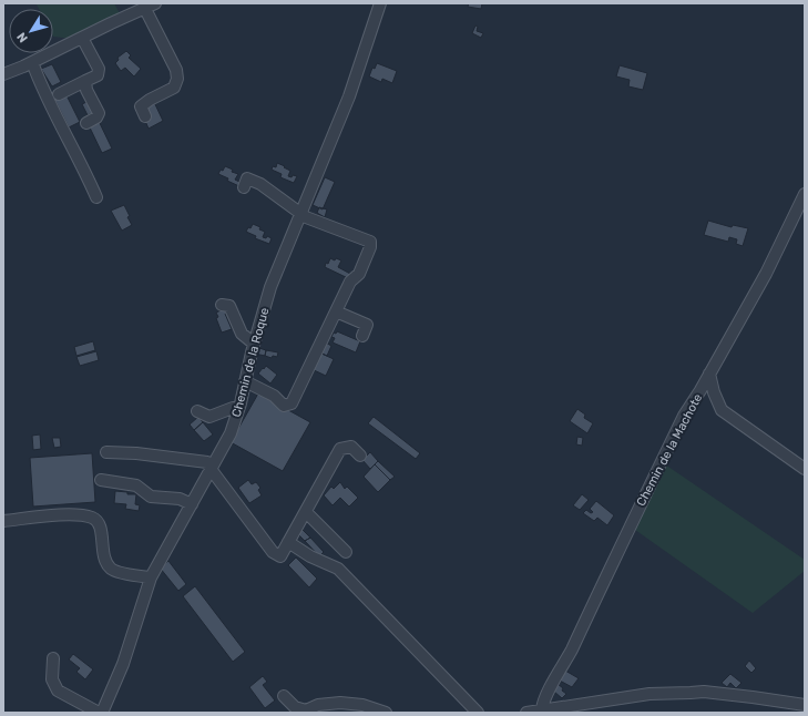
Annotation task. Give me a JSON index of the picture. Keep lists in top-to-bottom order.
{
  "streets": {
    "street": ["Chemin de la Roque", "Chemin de la Machote"]
  },
  "north": "bottom left"
}
